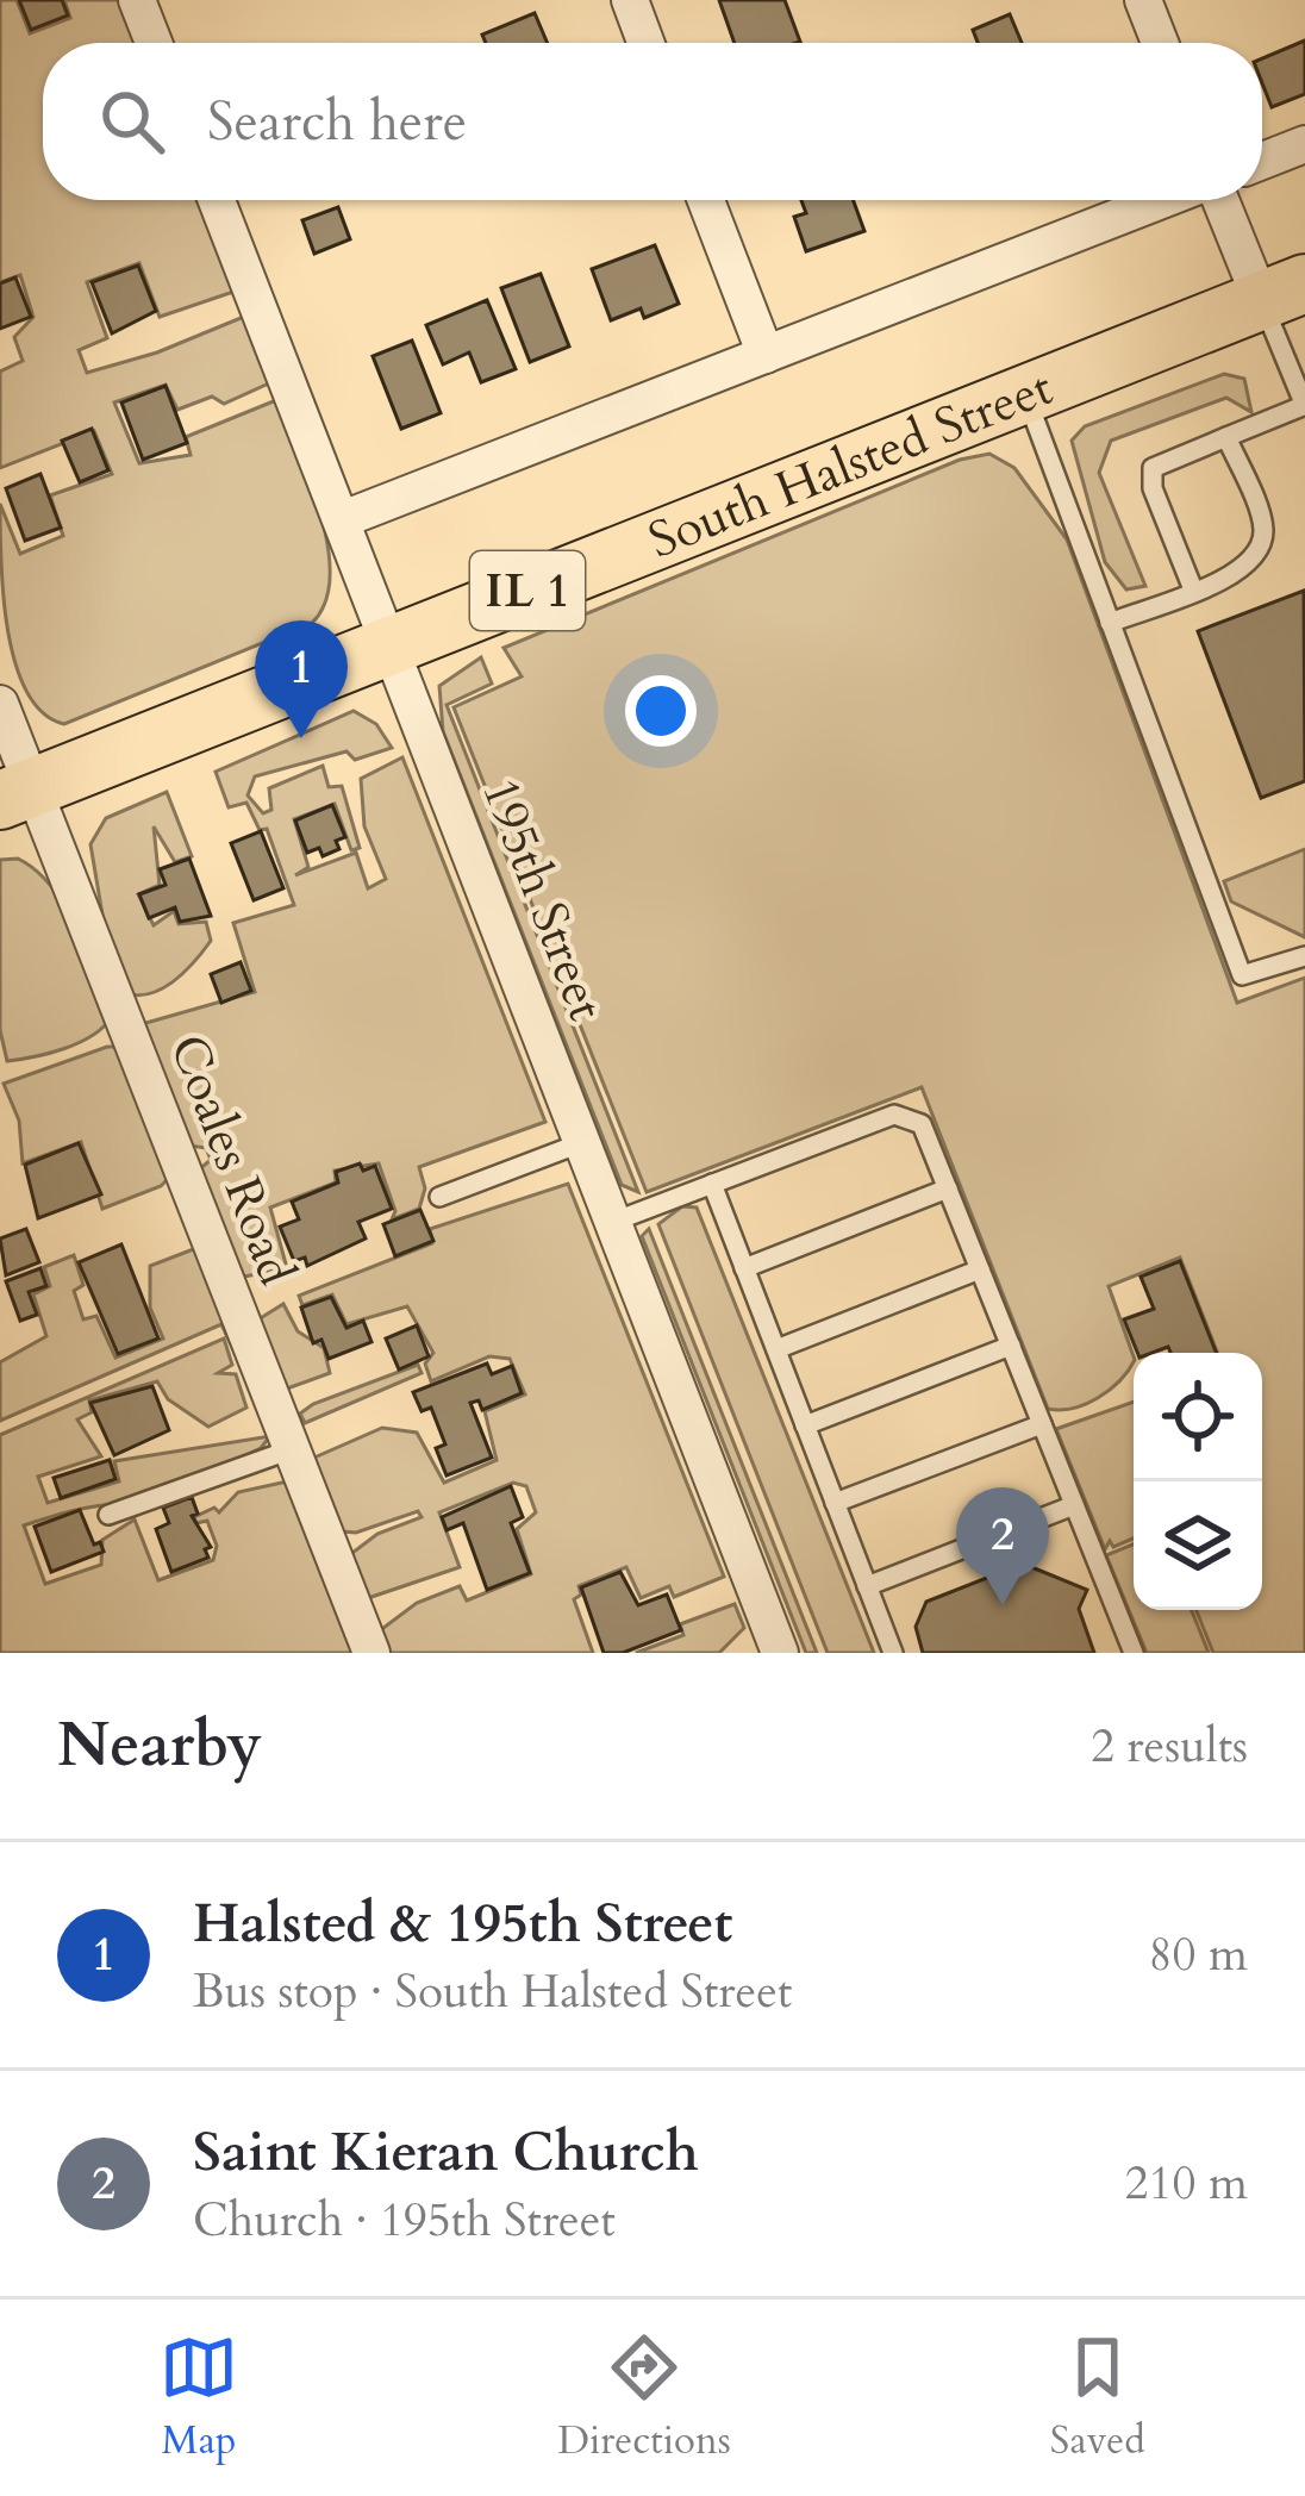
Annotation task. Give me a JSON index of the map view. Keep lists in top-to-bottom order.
{
  "streets": {
    "main road": ["South Halsted Street", "IL 1"],
    "street": ["195th Street", "Coales Road"]
  },
  "crossings": [
    ["South Halsted Street", "195th Street"],
    ["South Halsted Street", "Coales Road"]
  ],
  "page": {
    "search": "Search here",
    "pins": ["1", "2"],
    "heading": ["Nearby", "2 results"],
    "list": [
      {
        "mark": "1",
        "name": "Halsted & 195th Street",
        "note": "Bus stop · South Halsted Street",
        "value": "80 m"
      },
      {
        "mark": "2",
        "name": "Saint Kieran Church",
        "note": "Church · 195th Street",
        "value": "210 m"
      }
    ],
    "nav": ["Map", "Directions", "Saved"]
  }
}
